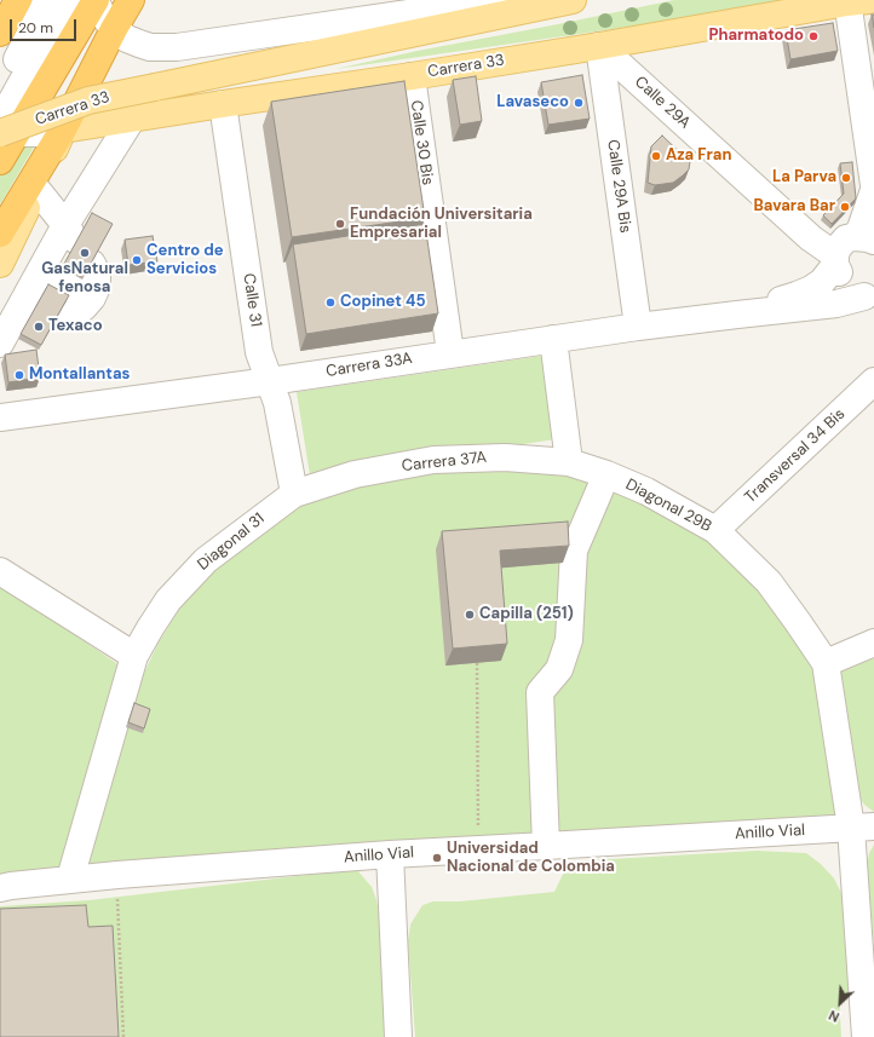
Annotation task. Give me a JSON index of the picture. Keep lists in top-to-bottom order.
{
  "streets": {
    "main road": ["Carrera 33"],
    "street": [
      "Calle 29A",
      "Calle 30 Bis",
      "Calle 29A Bis",
      "Calle 31",
      "Carrera 33A",
      "Transversal 34 Bis",
      "Carrera 37A",
      "Diagonal 29B",
      "Diagonal 31",
      "Anillo Vial"
    ]
  },
  "crossings": [
    ["Carrera 33", "Calle 29A"],
    ["Carrera 33", "Calle 30 Bis"],
    ["Carrera 33", "Calle 29A Bis"],
    ["Carrera 33", "Calle 31"],
    ["Calle 29A", "Calle 29A Bis"],
    ["Calle 29A", "Carrera 33A"],
    ["Calle 30 Bis", "Carrera 33A"],
    ["Calle 29A Bis", "Carrera 33A"],
    ["Calle 31", "Carrera 33A"],
    ["Calle 31", "Carrera 37A"],
    ["Calle 31", "Diagonal 31"],
    ["Transversal 34 Bis", "Diagonal 29B"],
    ["Carrera 37A", "Diagonal 29B"],
    ["Carrera 37A", "Diagonal 31"],
    ["Diagonal 31", "Anillo Vial"]
  ],
  "places": [
    "Pharmatodo",
    "Lavaseco",
    "Aza Fran",
    "La Parva",
    "Bavara Bar",
    "Fundación Universitaria Empresarial",
    "GasNatural fenosa",
    "Centro de Servicios",
    "Copinet 45",
    "Texaco",
    "Montallantas",
    "Capilla (251)",
    "Universidad Nacional de Colombia"
  ],
  "scale_bar": "20 m",
  "north": "bottom left"
}
